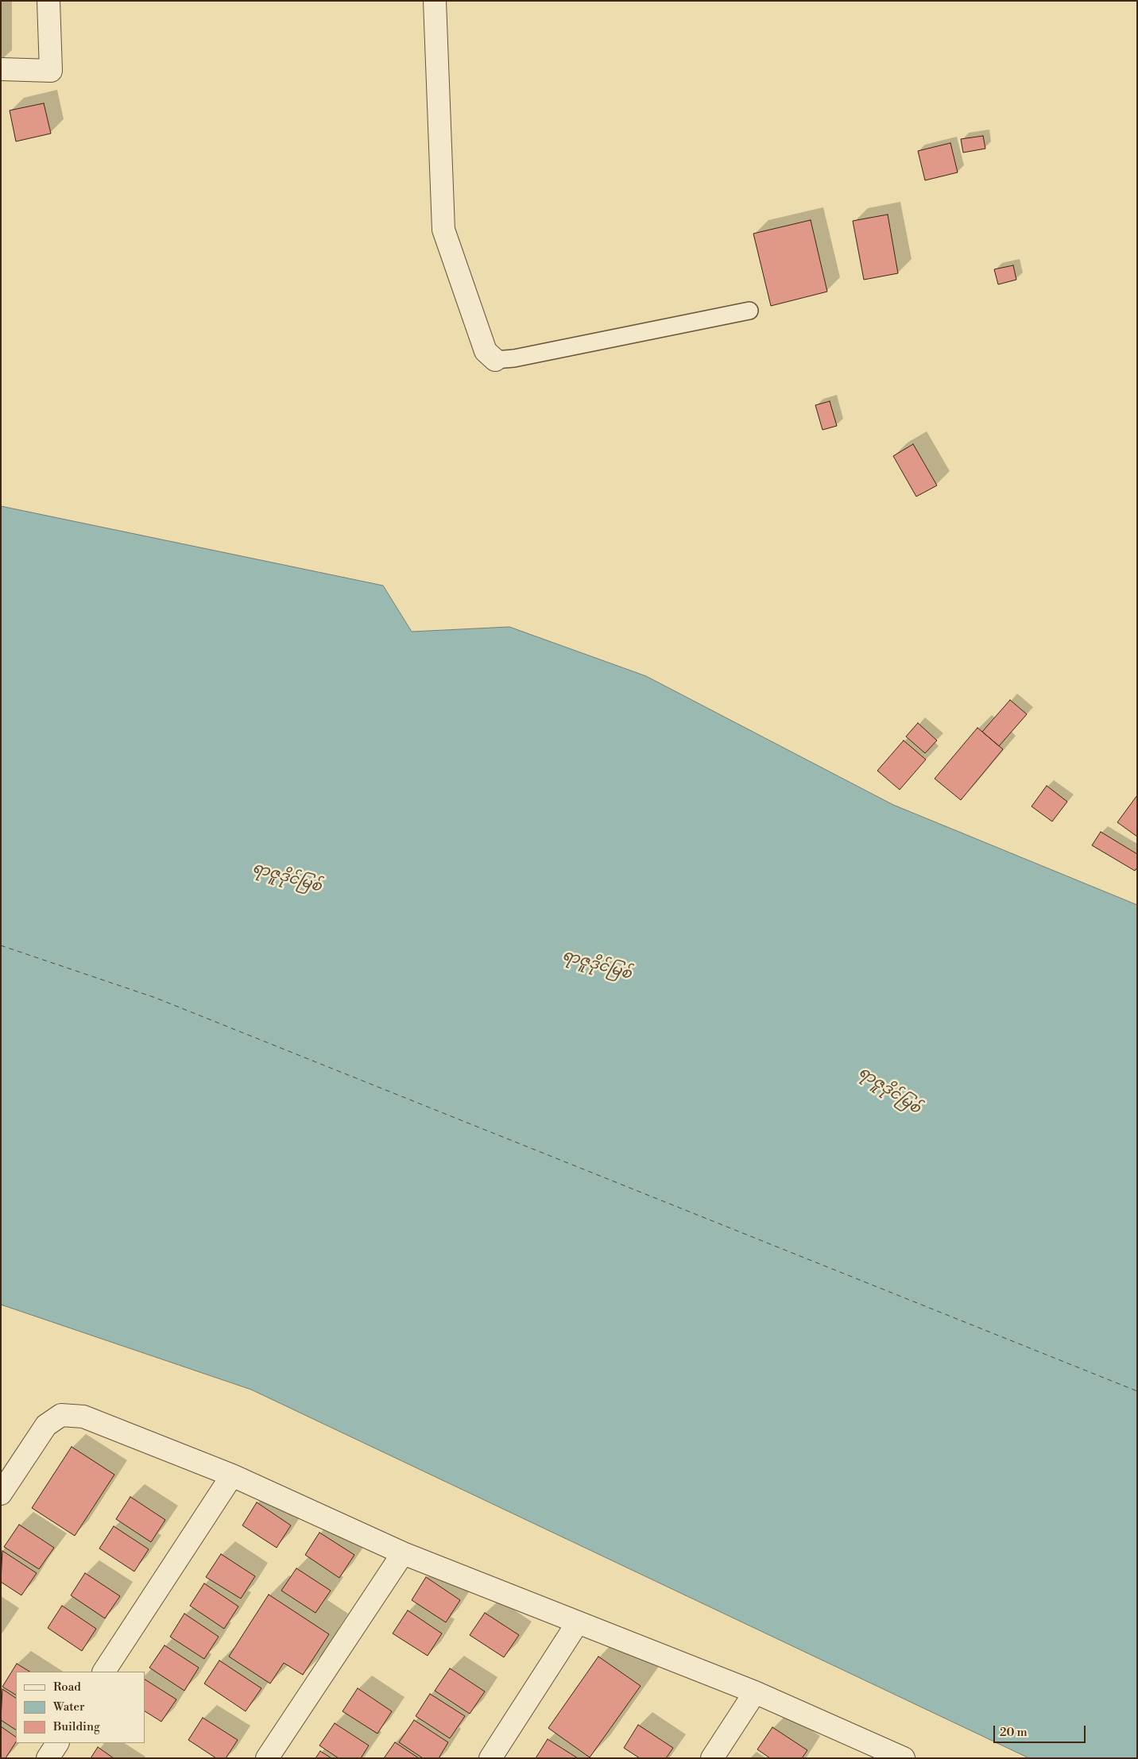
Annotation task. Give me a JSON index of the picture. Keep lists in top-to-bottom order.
{
  "water": ["ရာဇူဒိုင်မြစ်"],
  "legend": ["Road", "Water", "Building"],
  "scale_bar": "20 m"
}
